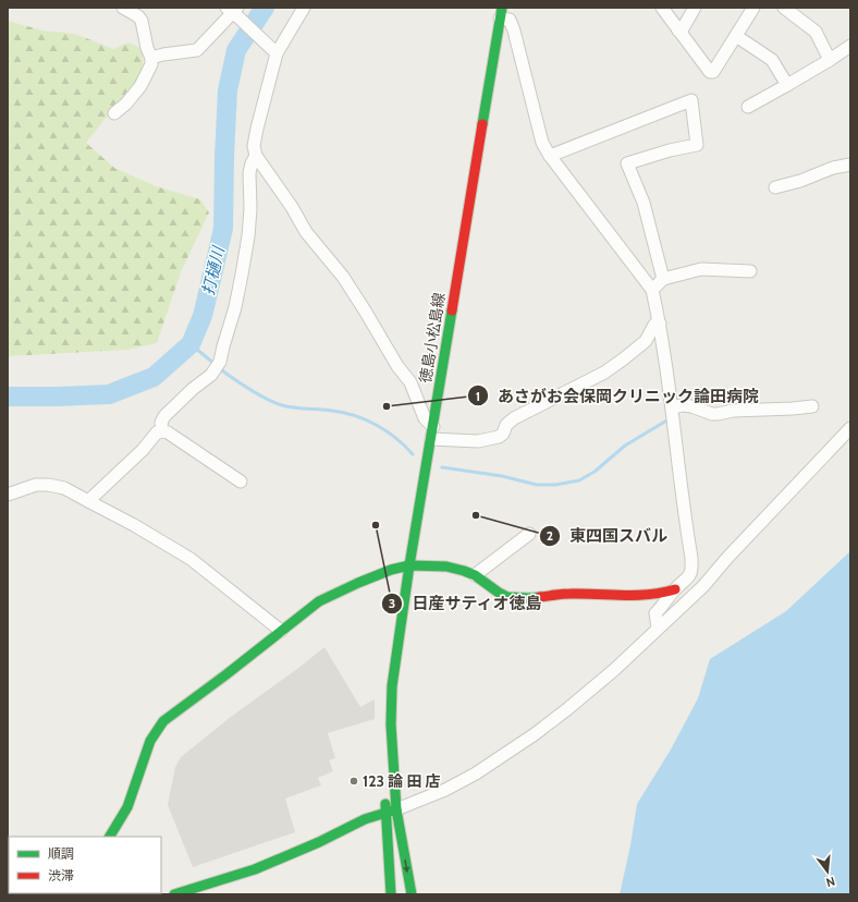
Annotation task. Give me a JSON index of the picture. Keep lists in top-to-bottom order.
{
  "streets": {
    "main road": ["徳島小松島線"]
  },
  "water": ["打樋川"],
  "places": [
    "あさがお会保岡クリニック論田病院",
    "東四国スバル",
    "日産サティオ徳島",
    "123 論 田 店"
  ],
  "legend": ["順調", "渋滞"],
  "north": "bottom"
}
